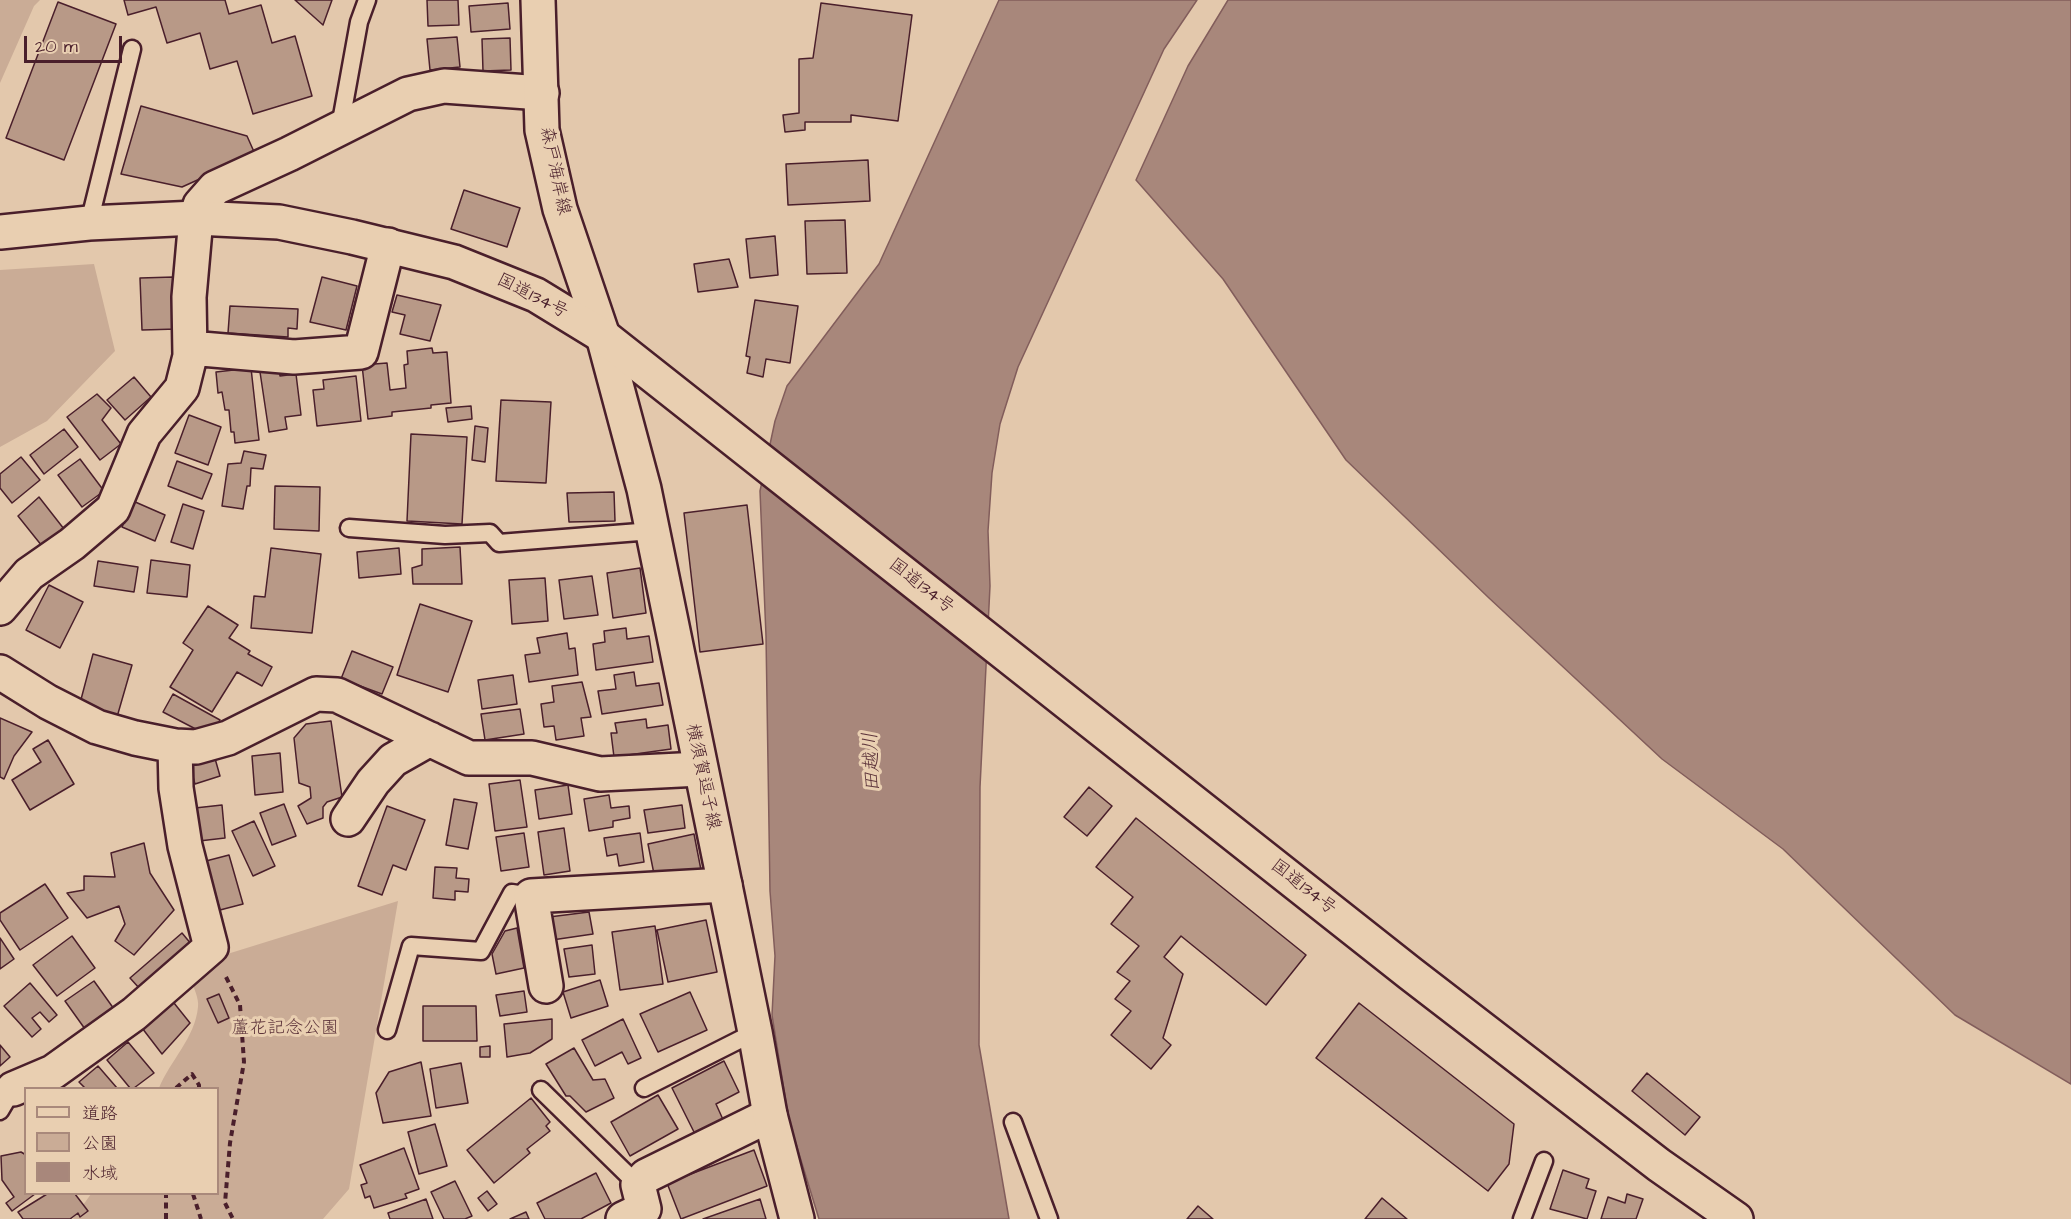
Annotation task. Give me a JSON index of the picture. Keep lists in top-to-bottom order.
{
  "streets": {
    "main road": ["森戸海岸線", "国道134号", "横須賀逗子線"]
  },
  "crossings": [
    ["森戸海岸線", "国道134号"],
    ["森戸海岸線", "横須賀逗子線"],
    ["国道134号", "横須賀逗子線"]
  ],
  "water": ["田越川"],
  "parks": ["蘆花記念公園"],
  "legend": ["道路", "公園", "水域"],
  "scale_bar": "20 m"
}
